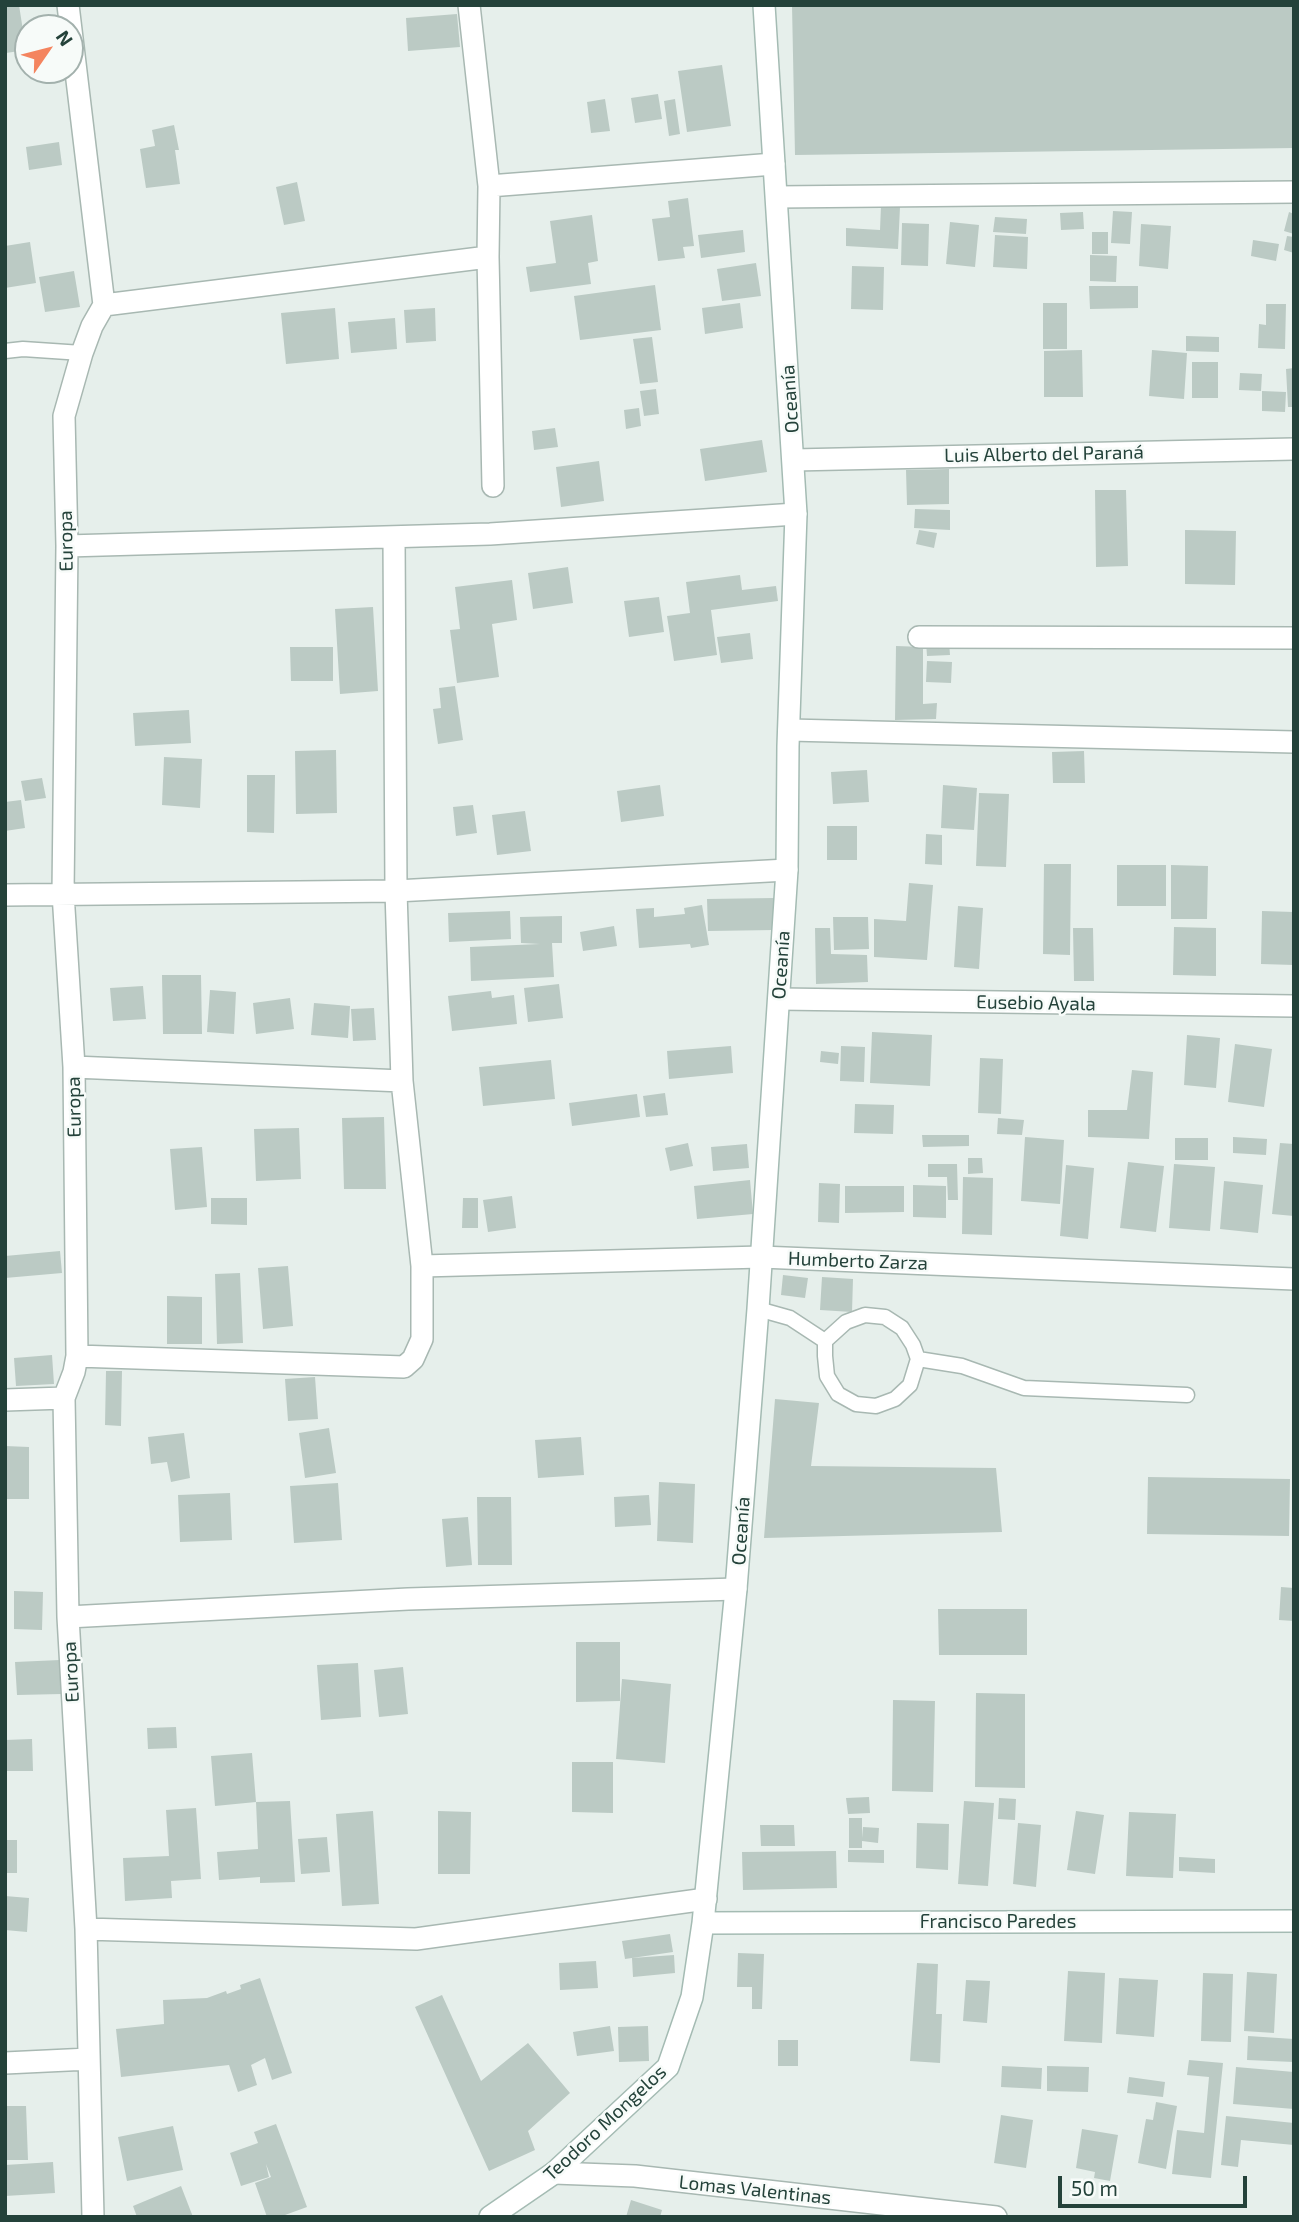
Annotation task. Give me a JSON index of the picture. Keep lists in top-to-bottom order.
{
  "streets": {
    "street": [
      "Oceanía",
      "Luis Alberto del Paraná",
      "Europa",
      "Eusebio Ayala",
      "Humberto Zarza",
      "Francisco Paredes",
      "Teodoro Mongelos",
      "Lomas Valentinas"
    ]
  },
  "crossings": [
    ["Oceanía", "Luis Alberto del Paraná"],
    ["Oceanía", "Eusebio Ayala"],
    ["Oceanía", "Humberto Zarza"],
    ["Oceanía", "Francisco Paredes"],
    ["Oceanía", "Teodoro Mongelos"],
    ["Francisco Paredes", "Teodoro Mongelos"],
    ["Teodoro Mongelos", "Lomas Valentinas"]
  ],
  "scale_bar": "50 m",
  "north": "top right"
}
